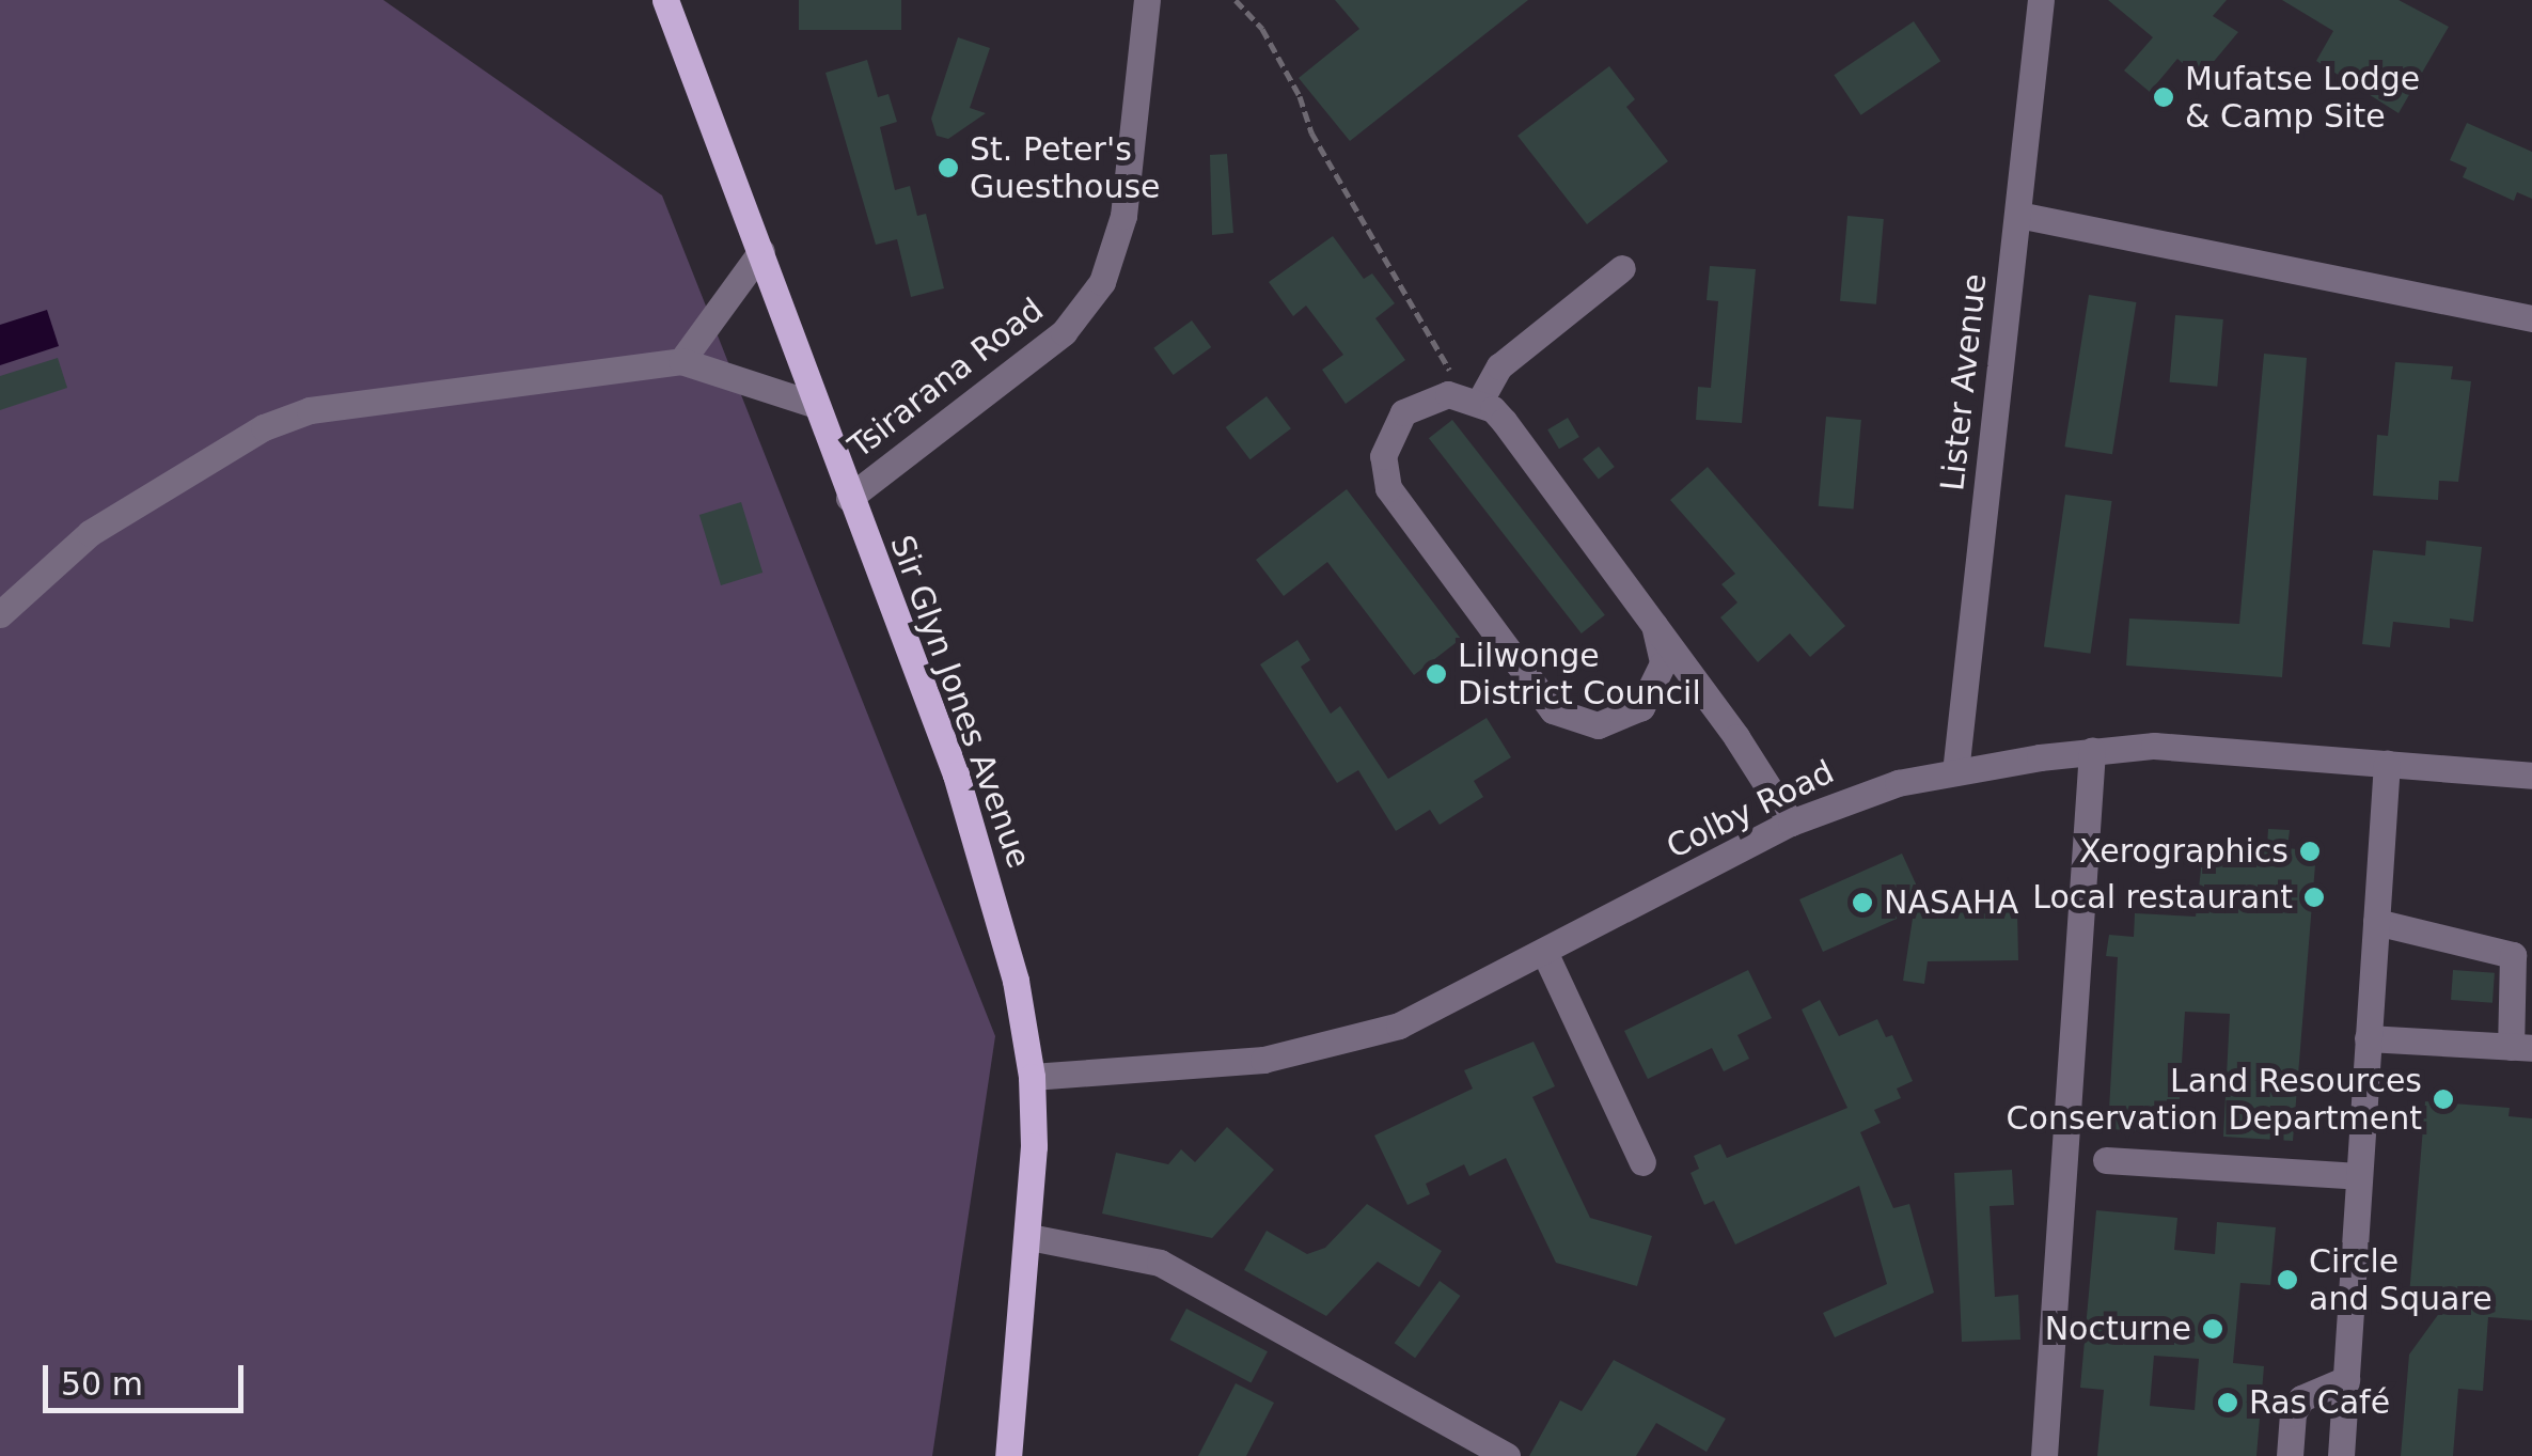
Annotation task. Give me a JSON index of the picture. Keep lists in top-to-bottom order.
{
  "streets": {
    "main road": ["Sir Glyn Jones Avenue"],
    "street": ["Tsirarana Road", "Lister Avenue", "Colby Road"]
  },
  "crossings": [
    ["Tsirarana Road", "Sir Glyn Jones Avenue"],
    ["Lister Avenue", "Colby Road"],
    ["Sir Glyn Jones Avenue", "Colby Road"]
  ],
  "places": [
    "Mufatse Lodge & Camp Site",
    "St. Peter's Guesthouse",
    "Lilwonge District Council",
    "Xerographics",
    "Local restaurant",
    "NASAHA",
    "Land Resources Conservation Department",
    "Circle and Square",
    "Nocturne",
    "Ras Café"
  ],
  "scale_bar": "50 m"
}
